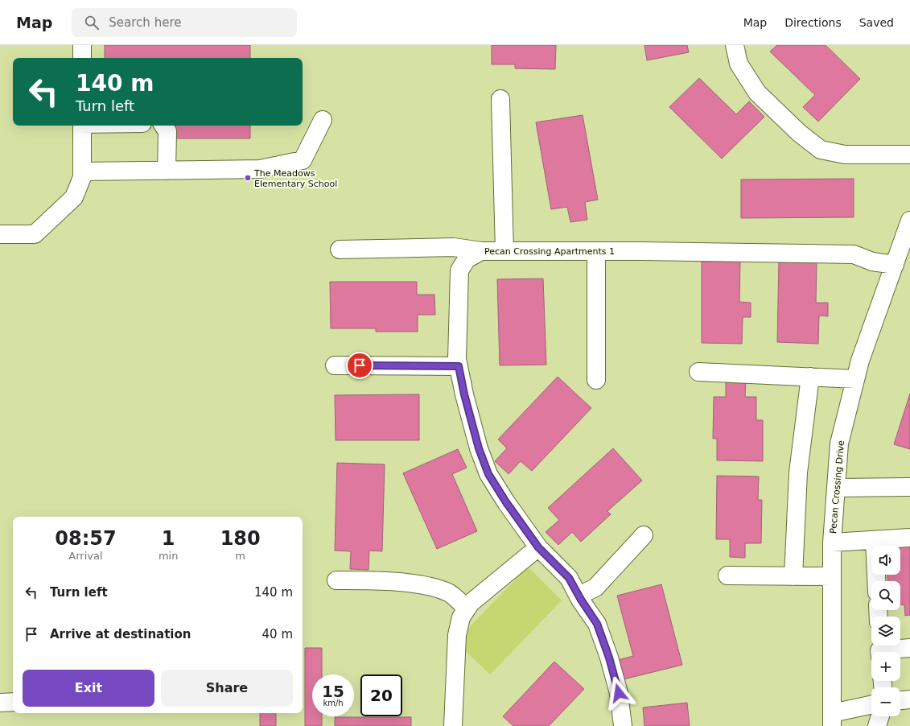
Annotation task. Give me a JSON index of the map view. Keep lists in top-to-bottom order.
{
  "streets": {
    "street": ["Pecan Crossing Apartments 1", "Pecan Crossing Drive"]
  },
  "crossings": [
    ["Pecan Crossing Apartments 1", "Pecan Crossing Drive"]
  ],
  "places": ["The Meadows Elementary School"],
  "page": {
    "header": "Map",
    "search": "Search here",
    "nav": ["Map", "Directions", "Saved"],
    "turn": ["140 m", "Turn left"],
    "eta": [
      "08:57",
      "Arrival",
      "1",
      "min",
      "180",
      "m"
    ],
    "map_buttons": ["+", "−"],
    "list": [
      {
        "name": "Turn left",
        "value": "140 m"
      },
      {
        "name": "Arrive at destination",
        "value": "40 m"
      }
    ],
    "buttons": ["Exit", "Share"],
    "speed": "15 km/h",
    "limit": "20"
  }
}
